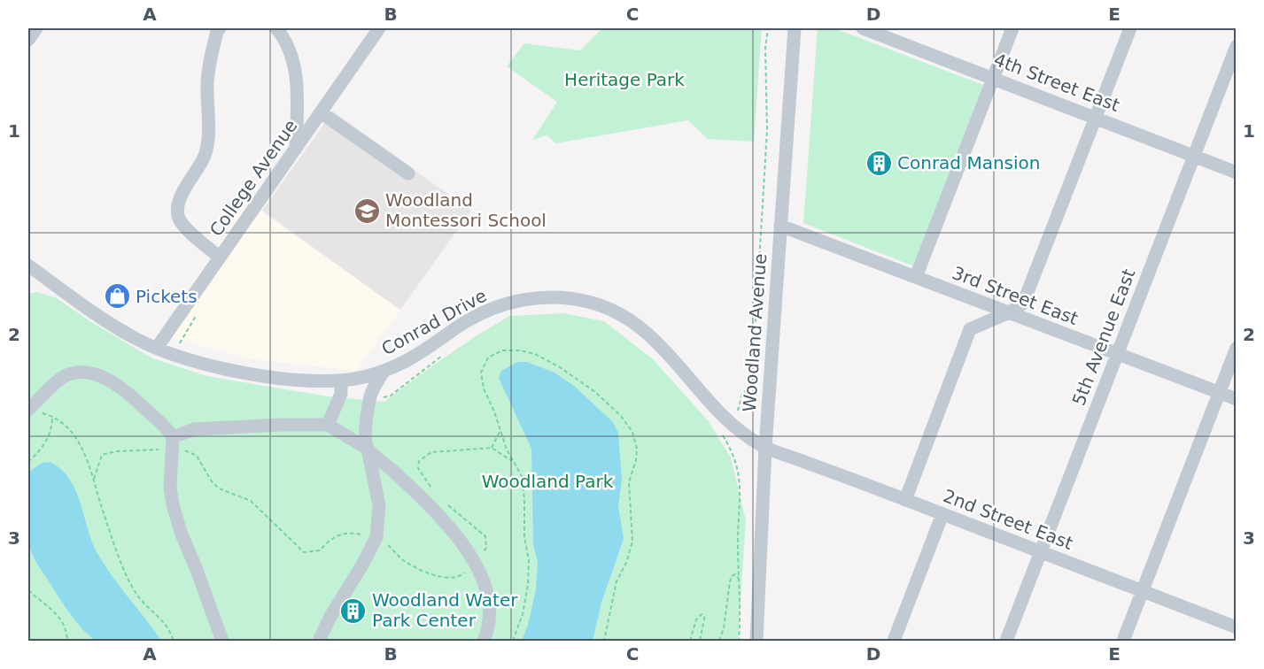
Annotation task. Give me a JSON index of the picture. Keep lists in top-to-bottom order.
{
  "streets": {
    "street": [
      "4th Street East",
      "College Avenue",
      "3rd Street East",
      "Conrad Drive",
      "Woodland Avenue",
      "5th Avenue East",
      "2nd Street East"
    ]
  },
  "crossings": [
    ["4th Street East", "5th Avenue East"],
    ["College Avenue", "Conrad Drive"],
    ["3rd Street East", "Woodland Avenue"],
    ["3rd Street East", "5th Avenue East"],
    ["Conrad Drive", "Woodland Avenue"],
    ["Conrad Drive", "2nd Street East"],
    ["Woodland Avenue", "2nd Street East"],
    ["5th Avenue East", "2nd Street East"]
  ],
  "parks": ["Heritage Park", "Woodland Park"],
  "places": {
    "building": ["Conrad Mansion", "Woodland Water Park Center"],
    "school or university": ["Woodland Montessori School"],
    "shop": ["Pickets"]
  },
  "grid": {
    "columns": [
      "A",
      "B",
      "C",
      "D",
      "E"
    ],
    "rows": ["1", "2", "3"]
  }
}
